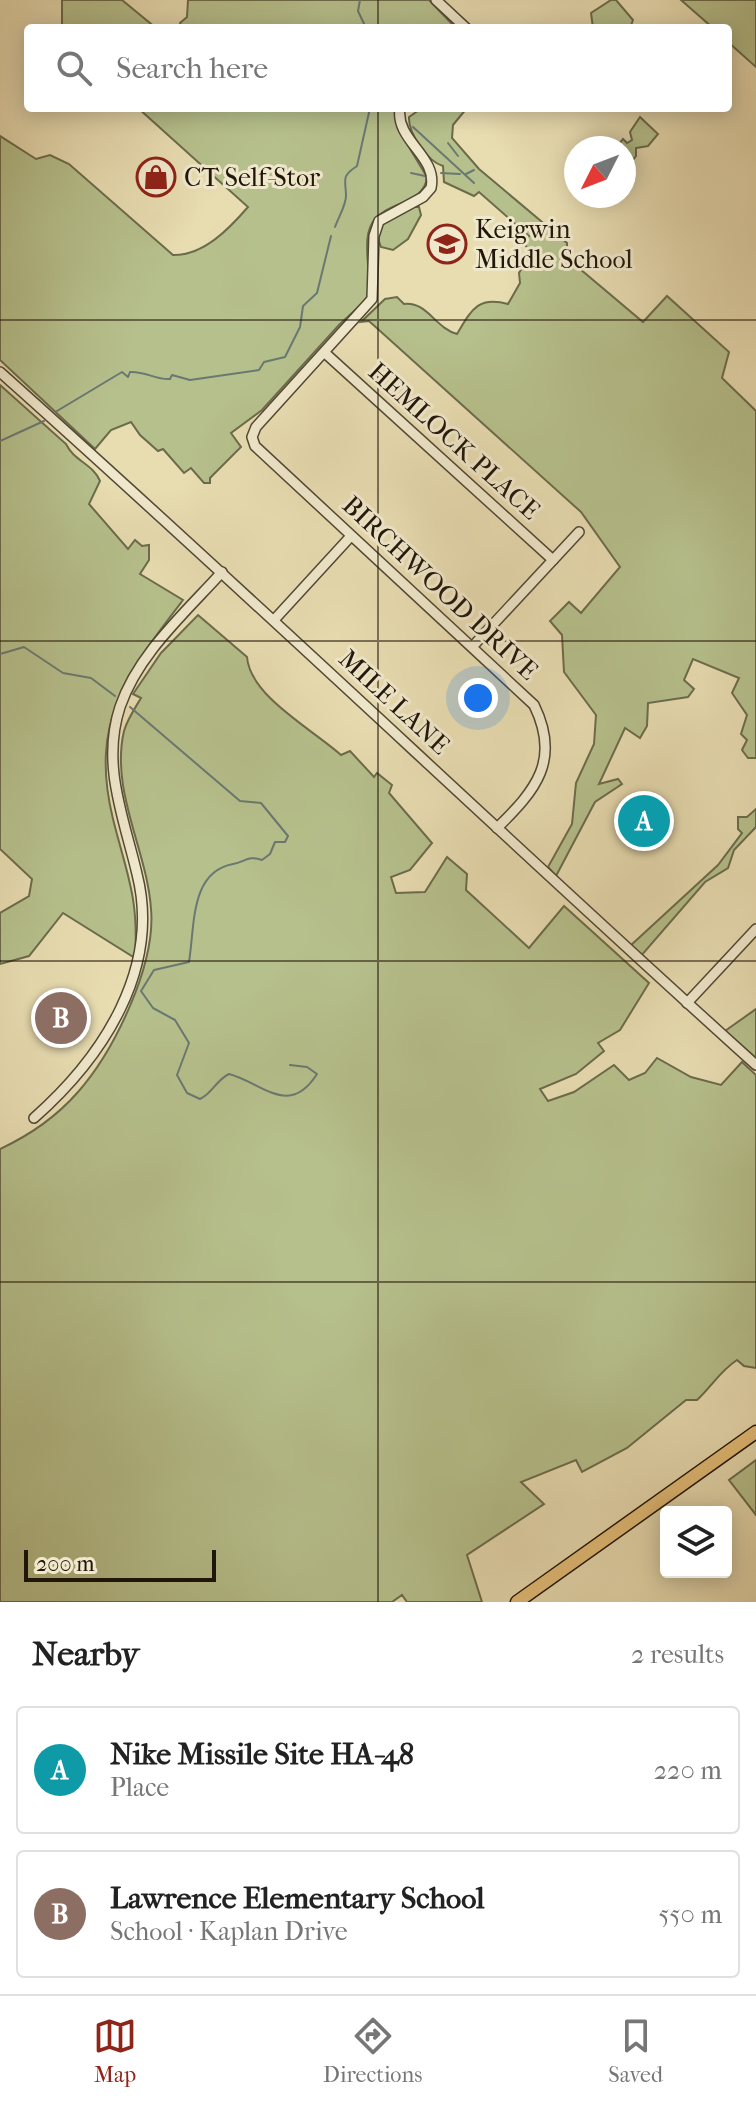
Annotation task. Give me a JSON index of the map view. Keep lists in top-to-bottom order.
{
  "streets": {
    "street": ["HEMLOCK PLACE", "BIRCHWOOD DRIVE", "MILE LANE"]
  },
  "crossings": [
    ["HEMLOCK PLACE", "BIRCHWOOD DRIVE"],
    ["BIRCHWOOD DRIVE", "MILE LANE"]
  ],
  "places": {
    "shop": ["CT Self-Stor"],
    "school or university": ["Keigwin Middle School"]
  },
  "scale_bar": "200 m",
  "north": "bottom left",
  "page": {
    "search": "Search here",
    "pins": ["A", "B"],
    "scale": "200 m",
    "heading": ["Nearby", "2 results"],
    "list": [
      {
        "mark": "A",
        "name": "Nike Missile Site HA-48",
        "note": "Place",
        "value": "220 m"
      },
      {
        "mark": "B",
        "name": "Lawrence Elementary School",
        "note": "School · Kaplan Drive",
        "value": "550 m"
      }
    ],
    "nav": ["Map", "Directions", "Saved"]
  }
}
